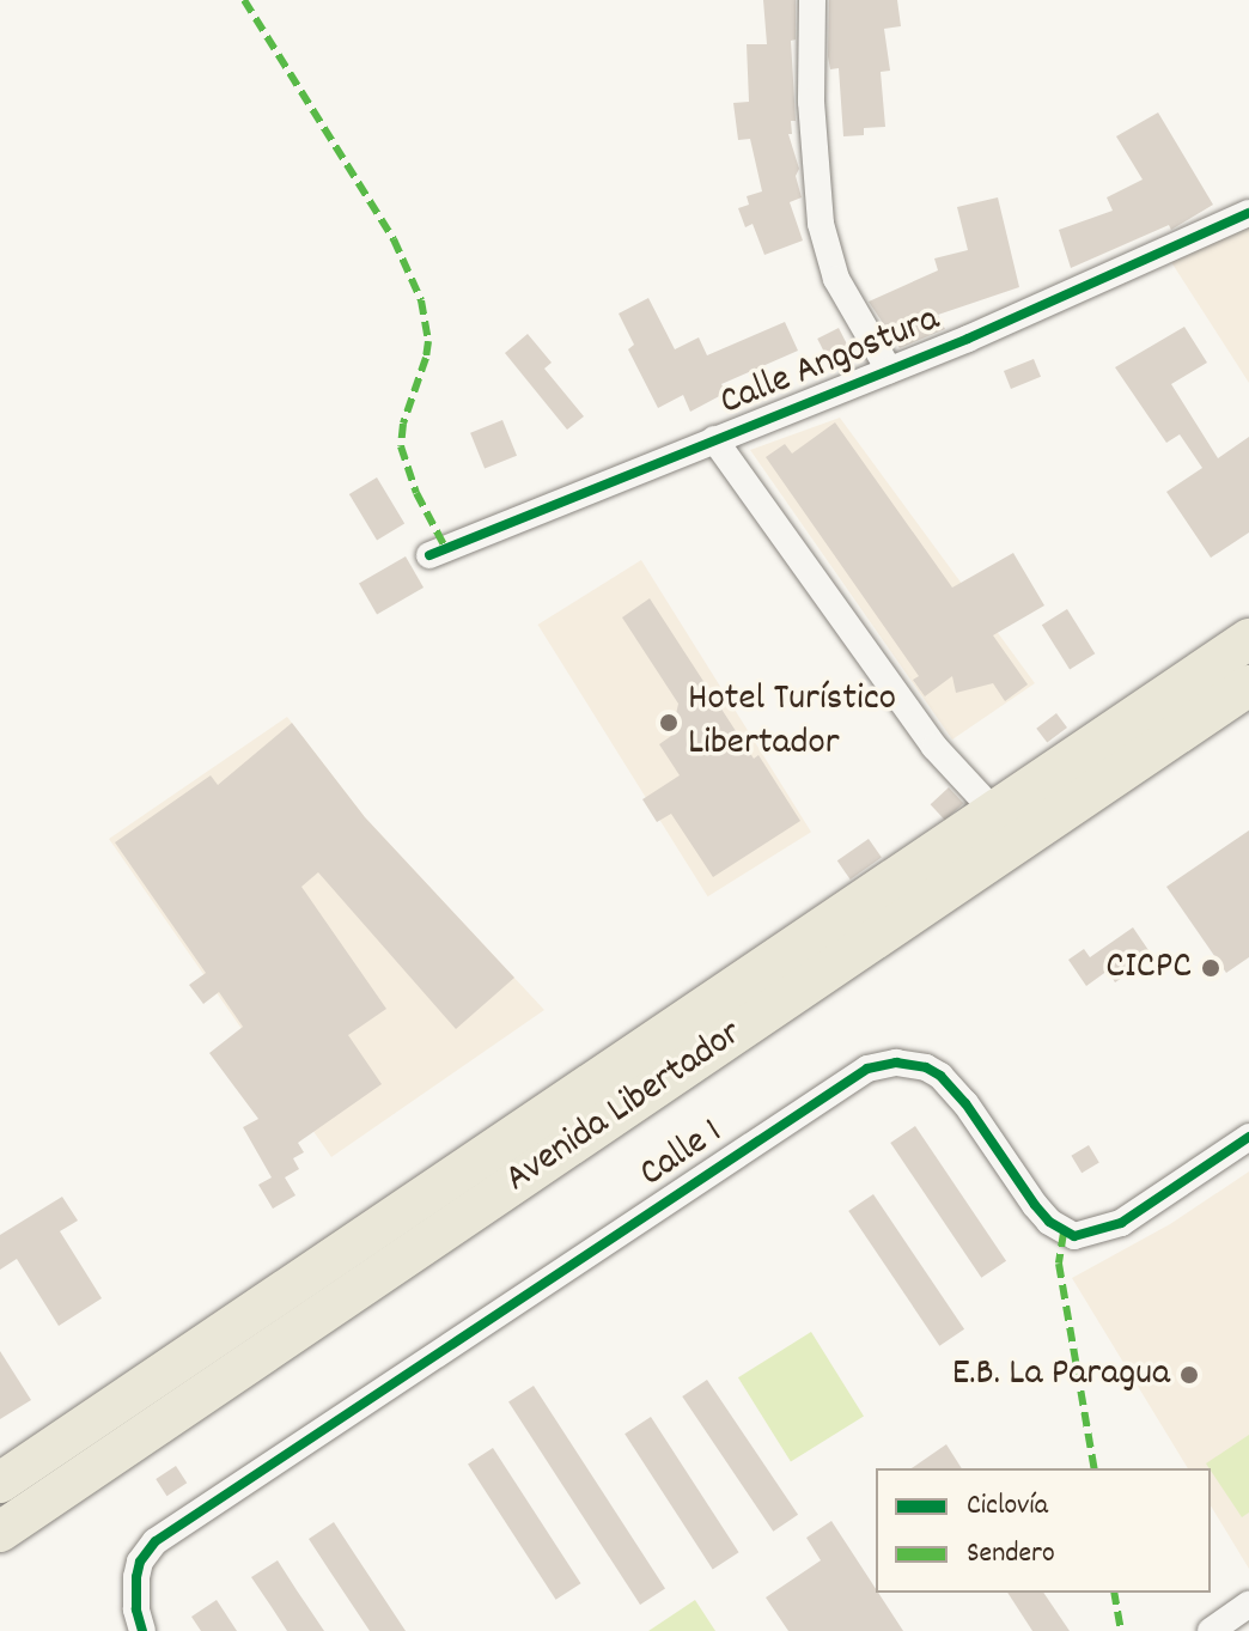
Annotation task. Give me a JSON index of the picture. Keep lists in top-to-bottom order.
{
  "streets": {
    "main road": ["Avenida Libertador"],
    "street": ["Calle Angostura", "Calle 1"]
  },
  "places": ["Hotel Turístico Libertador", "CICPC", "E.B. La Paragua"],
  "legend": ["Ciclovía", "Sendero"]
}
